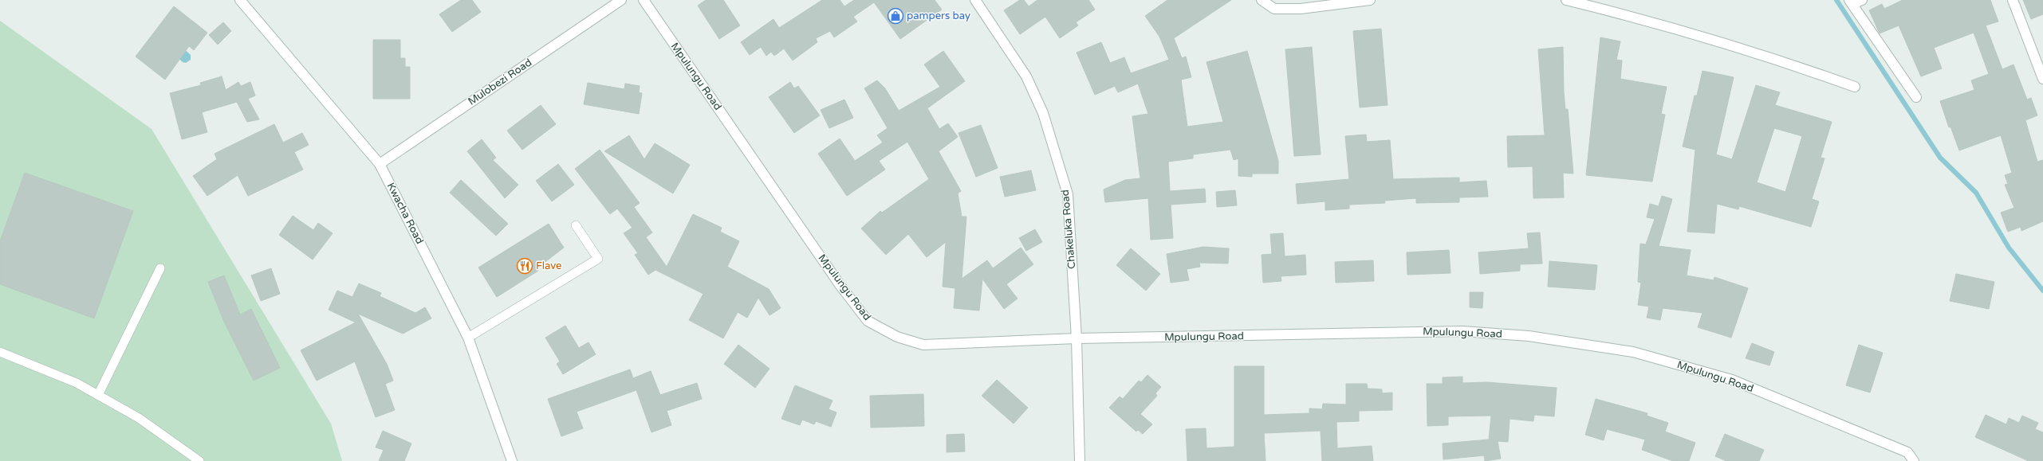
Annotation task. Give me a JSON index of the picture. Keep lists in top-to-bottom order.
{
  "streets": {
    "street": [
      "Mpulungu Road",
      "Mulobezi Road",
      "Kwacha Road",
      "Chakeluka Road"
    ]
  },
  "crossings": [
    ["Mpulungu Road", "Chakeluka Road"],
    ["Mulobezi Road", "Kwacha Road"]
  ],
  "places": {
    "shop": ["pampers bay"],
    "restaurant": ["Flave"]
  }
}
